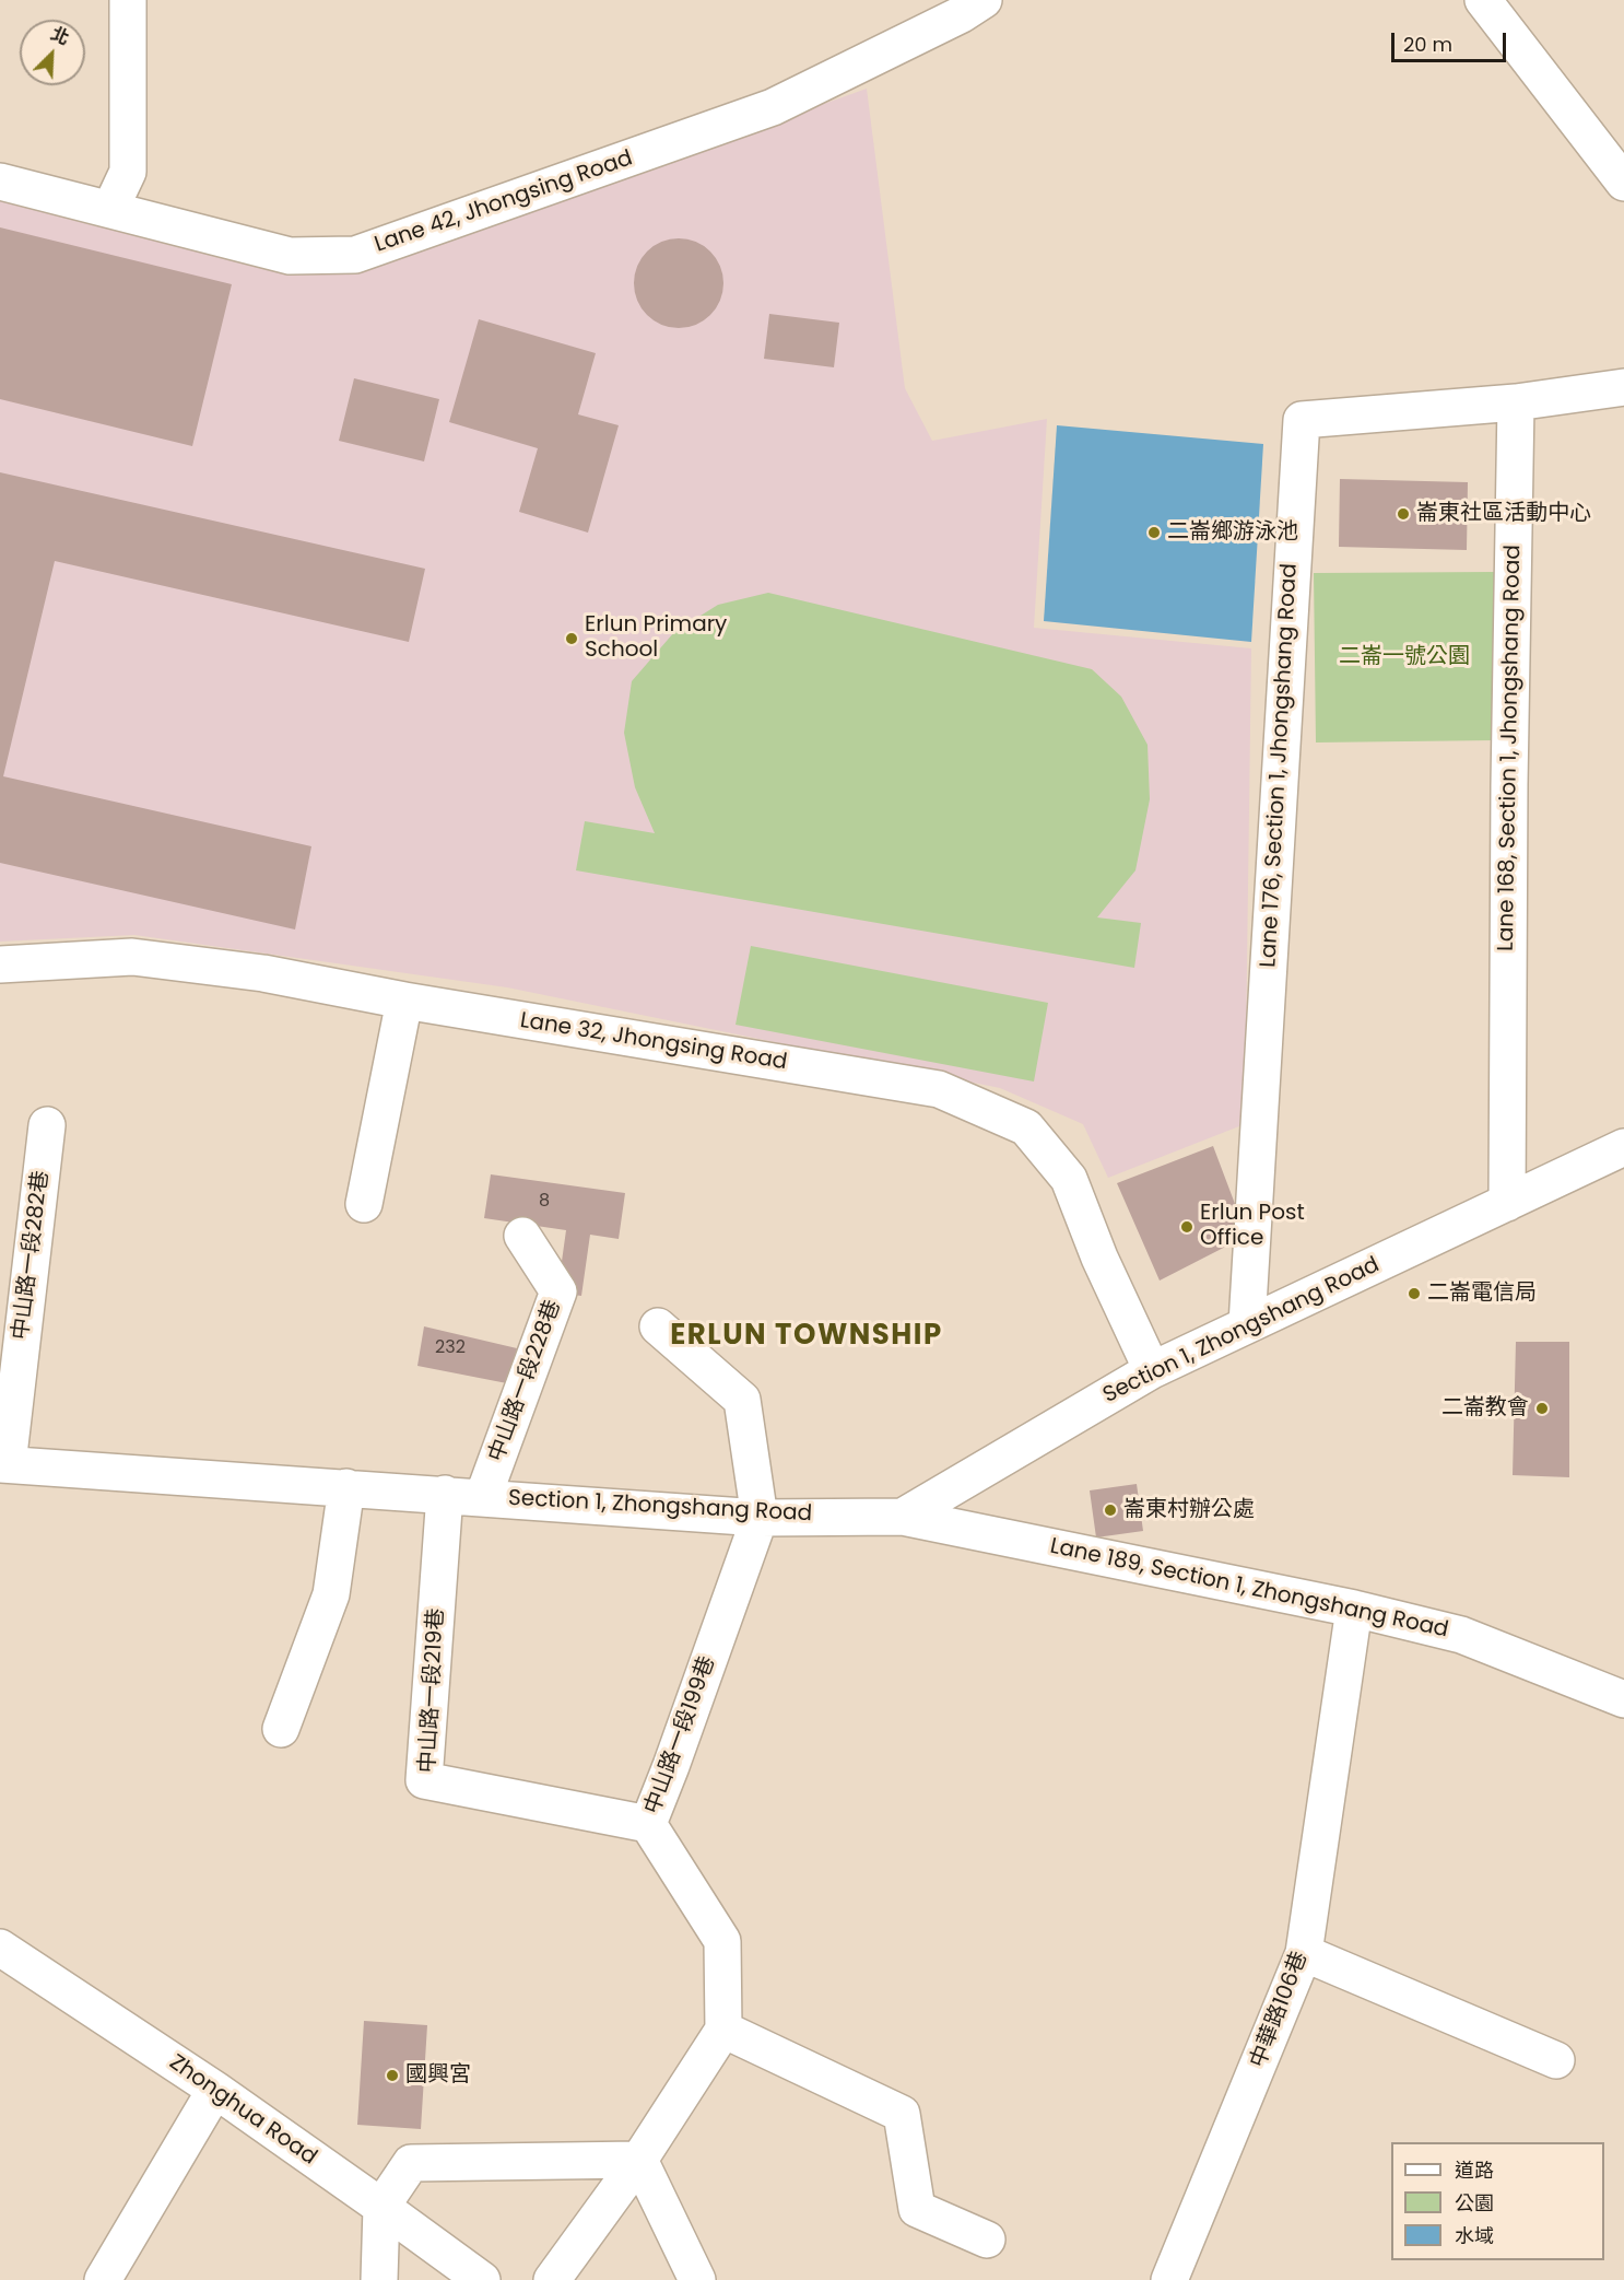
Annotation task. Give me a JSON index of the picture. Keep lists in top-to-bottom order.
{
  "streets": {
    "street": [
      "Lane 42, Jhongsing Road",
      "Lane 168, Section 1, Jhongshang Road",
      "Lane 176, Section 1, Jhongshang Road",
      "Lane 32, Jhongsing Road",
      "中山路一段282巷",
      "Section 1, Zhongshang Road",
      "中山路一段228巷",
      "Lane 189, Section 1, Zhongshang Road",
      "中山路一段219巷",
      "中山路一段199巷",
      "中華路106巷",
      "Zhonghua Road"
    ]
  },
  "crossings": [
    ["Lane 168, Section 1, Jhongshang Road", "Lane 176, Section 1, Jhongshang Road"],
    ["Lane 168, Section 1, Jhongshang Road", "Section 1, Zhongshang Road"],
    ["Lane 176, Section 1, Jhongshang Road", "Section 1, Zhongshang Road"],
    ["Lane 32, Jhongsing Road", "Section 1, Zhongshang Road"],
    ["中山路一段282巷", "Section 1, Zhongshang Road"],
    ["Section 1, Zhongshang Road", "中山路一段228巷"],
    ["Section 1, Zhongshang Road", "Lane 189, Section 1, Zhongshang Road"],
    ["Section 1, Zhongshang Road", "中山路一段219巷"],
    ["Section 1, Zhongshang Road", "中山路一段199巷"],
    ["Lane 189, Section 1, Zhongshang Road", "中華路106巷"],
    ["中山路一段219巷", "中山路一段199巷"]
  ],
  "districts": ["ERLUN TOWNSHIP"],
  "parks": ["二崙一號公園"],
  "places": [
    "崙東社區活動中心",
    "二崙鄉游泳池",
    "Erlun Primary School",
    "Erlun Post Office",
    "二崙電信局",
    "二崙教會",
    "崙東村辦公處",
    "國興宮"
  ],
  "house_numbers": ["8", "232"],
  "legend": ["道路", "公園", "水域"],
  "scale_bar": "20 m",
  "north": "top right"
}
